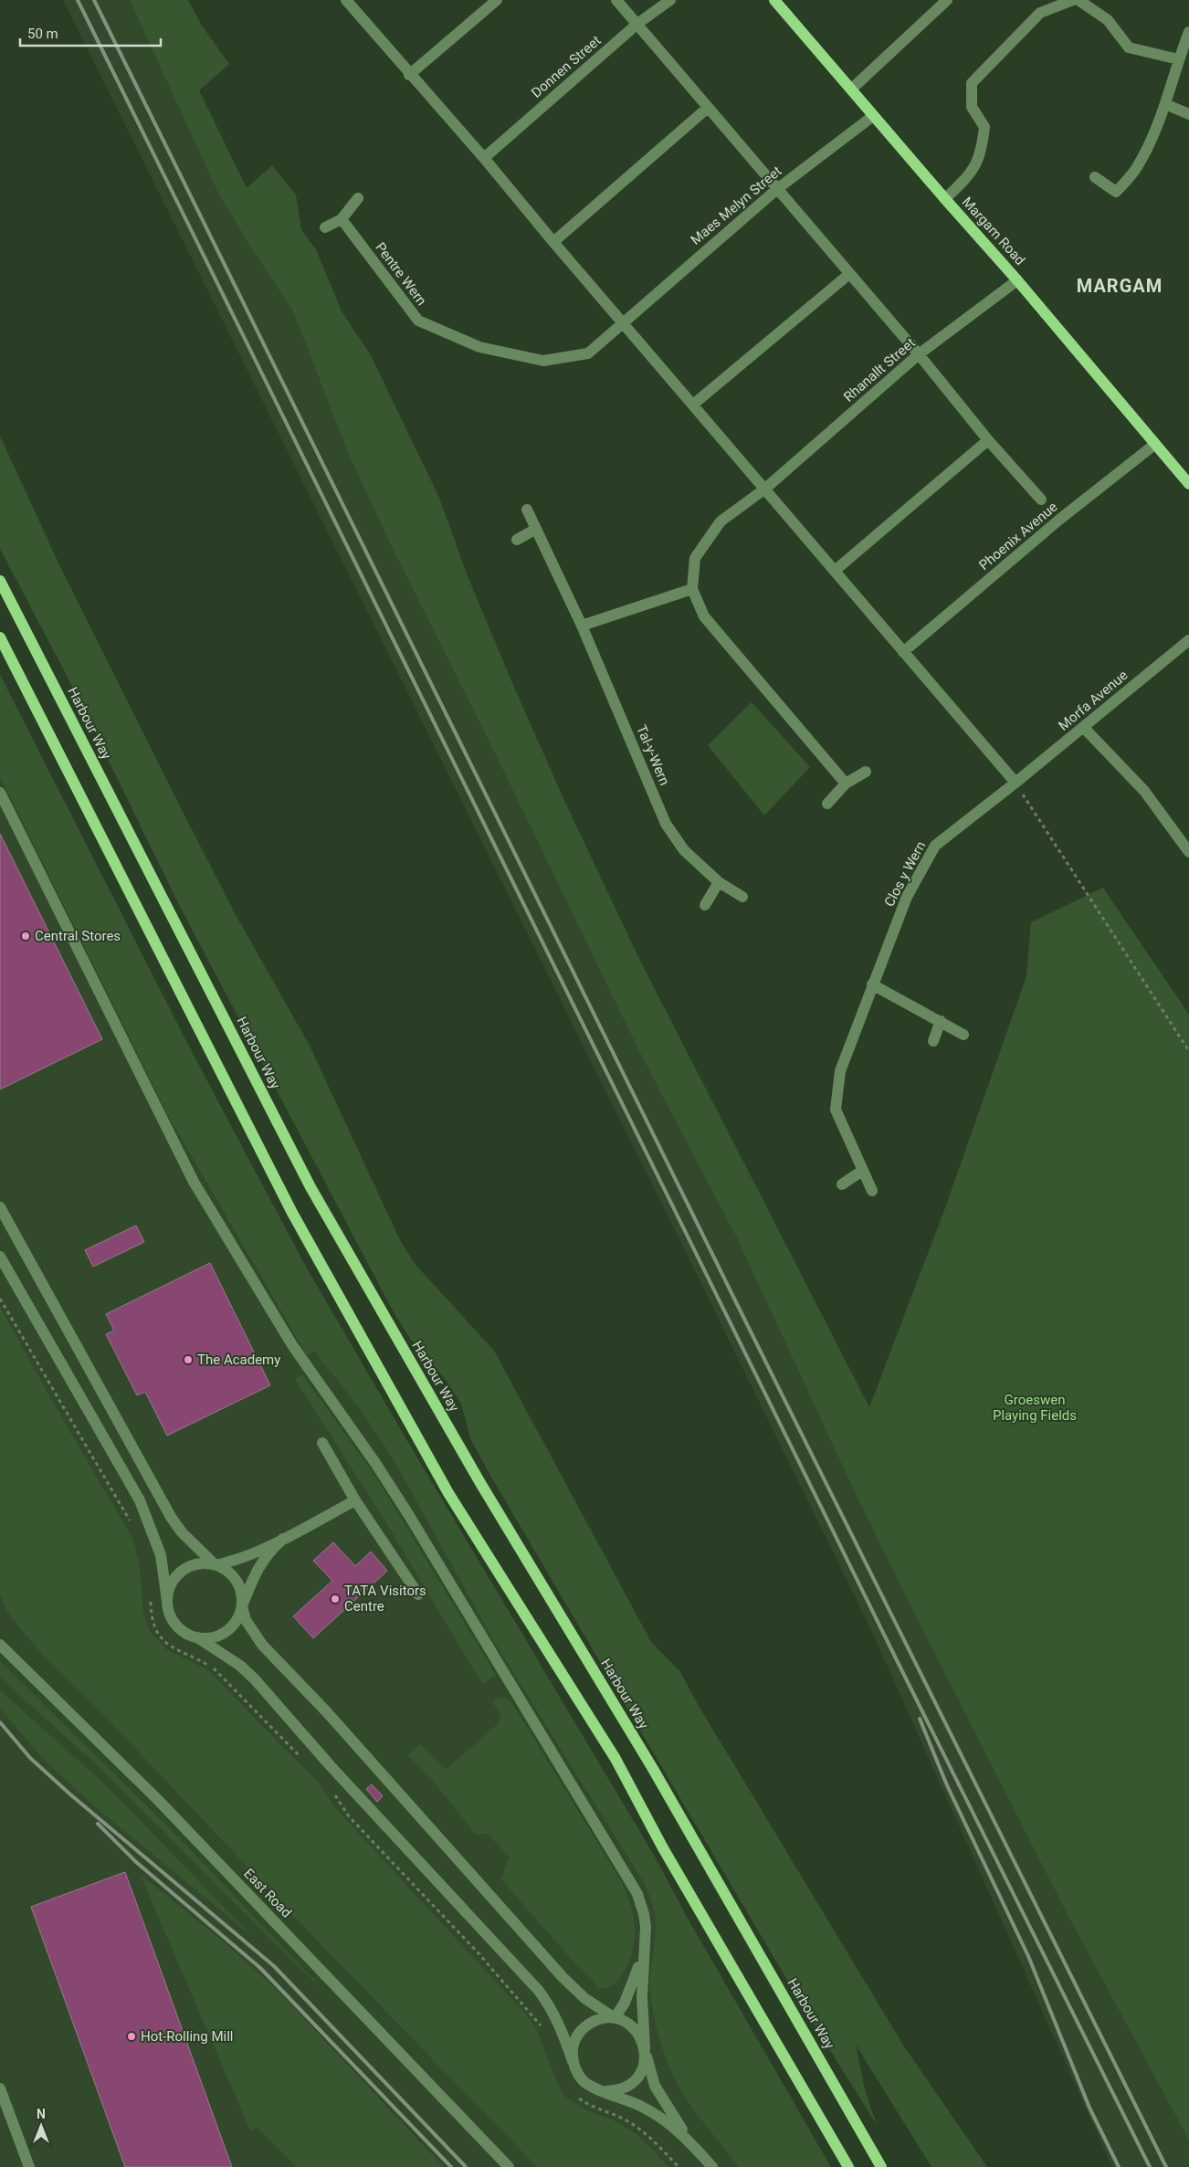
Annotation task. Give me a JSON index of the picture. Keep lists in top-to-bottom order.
{
  "streets": {
    "main road": ["Margam Road", "Harbour Way"],
    "street": [
      "Donnen Street",
      "Maes Melyn Street",
      "Pentre Wern",
      "Rhanallt Street",
      "Phoenix Avenue",
      "Morfa Avenue",
      "Tal-y-Wern",
      "Clos y Wern",
      "East Road"
    ]
  },
  "crossings": [
    ["Maes Melyn Street", "Margam Road"],
    ["Maes Melyn Street", "Pentre Wern"],
    ["Margam Road", "Rhanallt Street"],
    ["Margam Road", "Phoenix Avenue"],
    ["Morfa Avenue", "Clos y Wern"]
  ],
  "districts": ["MARGAM"],
  "parks": ["Groeswen Playing Fields"],
  "places": [
    "Central Stores",
    "The Academy",
    "TATA Visitors Centre",
    "Hot-Rolling Mill"
  ],
  "scale_bar": "50 m",
  "north": "top"
}
